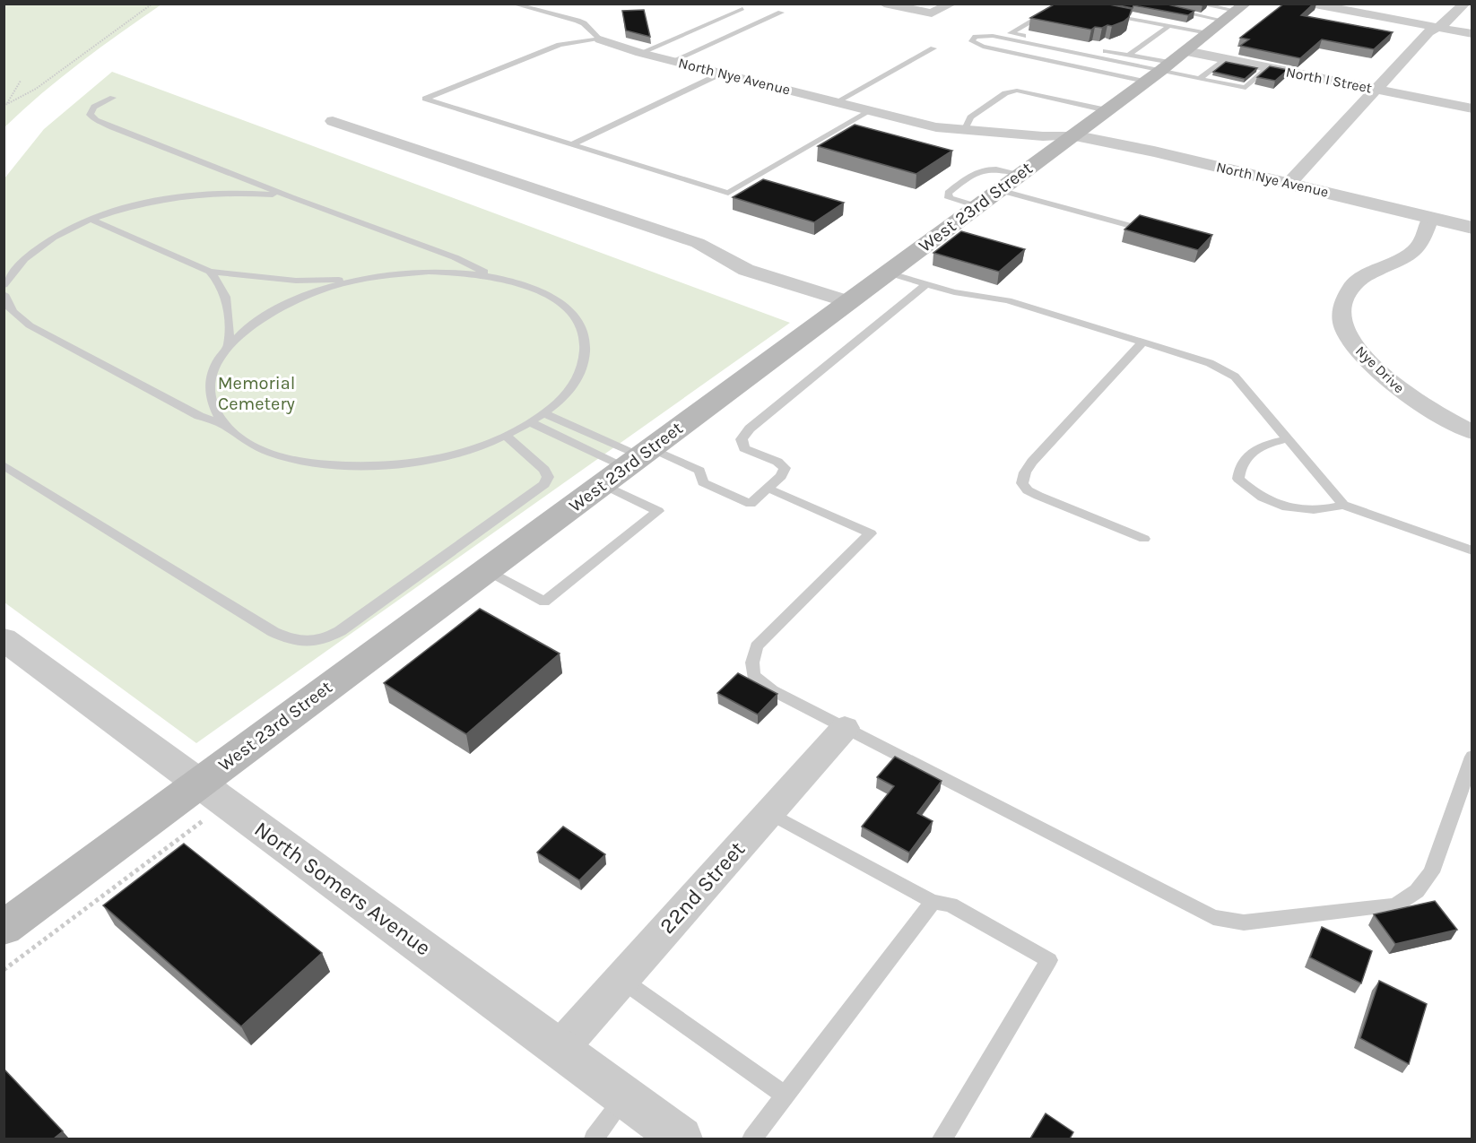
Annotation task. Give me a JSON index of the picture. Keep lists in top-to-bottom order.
{
  "streets": {
    "main road": ["West 23rd Street"],
    "street": [
      "North Nye Avenue",
      "North I Street",
      "Nye Drive",
      "22nd Street",
      "North Somers Avenue"
    ]
  },
  "crossings": [
    ["North Nye Avenue", "West 23rd Street"],
    ["North Nye Avenue", "Nye Drive"],
    ["North I Street", "West 23rd Street"],
    ["West 23rd Street", "North Somers Avenue"],
    ["22nd Street", "North Somers Avenue"]
  ],
  "parks": ["Memorial Cemetery"]
}
